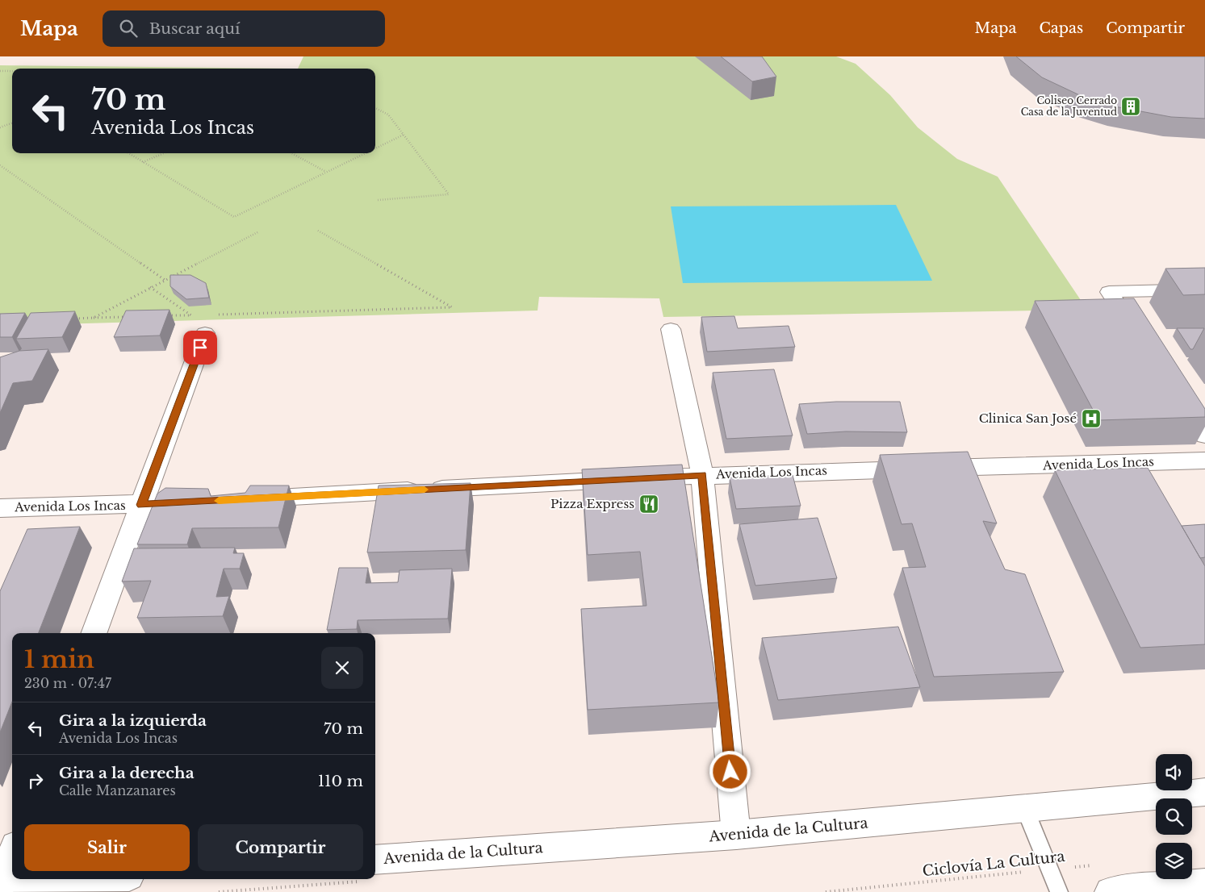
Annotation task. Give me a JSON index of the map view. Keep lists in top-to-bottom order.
{
  "streets": {
    "main road": ["Avenida Los Incas", "Avenida de la Cultura"],
    "path": ["Ciclovía La Cultura"]
  },
  "places": {
    "building": ["Coliseo Cerrado Casa de la Juventud"],
    "hospital": ["Clinica San José"],
    "restaurant": ["Pizza Express"]
  },
  "page": {
    "header": "Mapa",
    "search": "Buscar aquí",
    "nav": ["Mapa", "Capas", "Compartir"],
    "turn": ["70 m", "Avenida Los Incas"],
    "heading": ["1 min", "230 m · 07:47"],
    "list": [
      {
        "name": "Gira a la izquierda",
        "note": "Avenida Los Incas",
        "value": "70 m"
      },
      {
        "name": "Gira a la derecha",
        "note": "Calle Manzanares",
        "value": "110 m"
      }
    ],
    "buttons": ["Salir", "Compartir"]
  }
}
